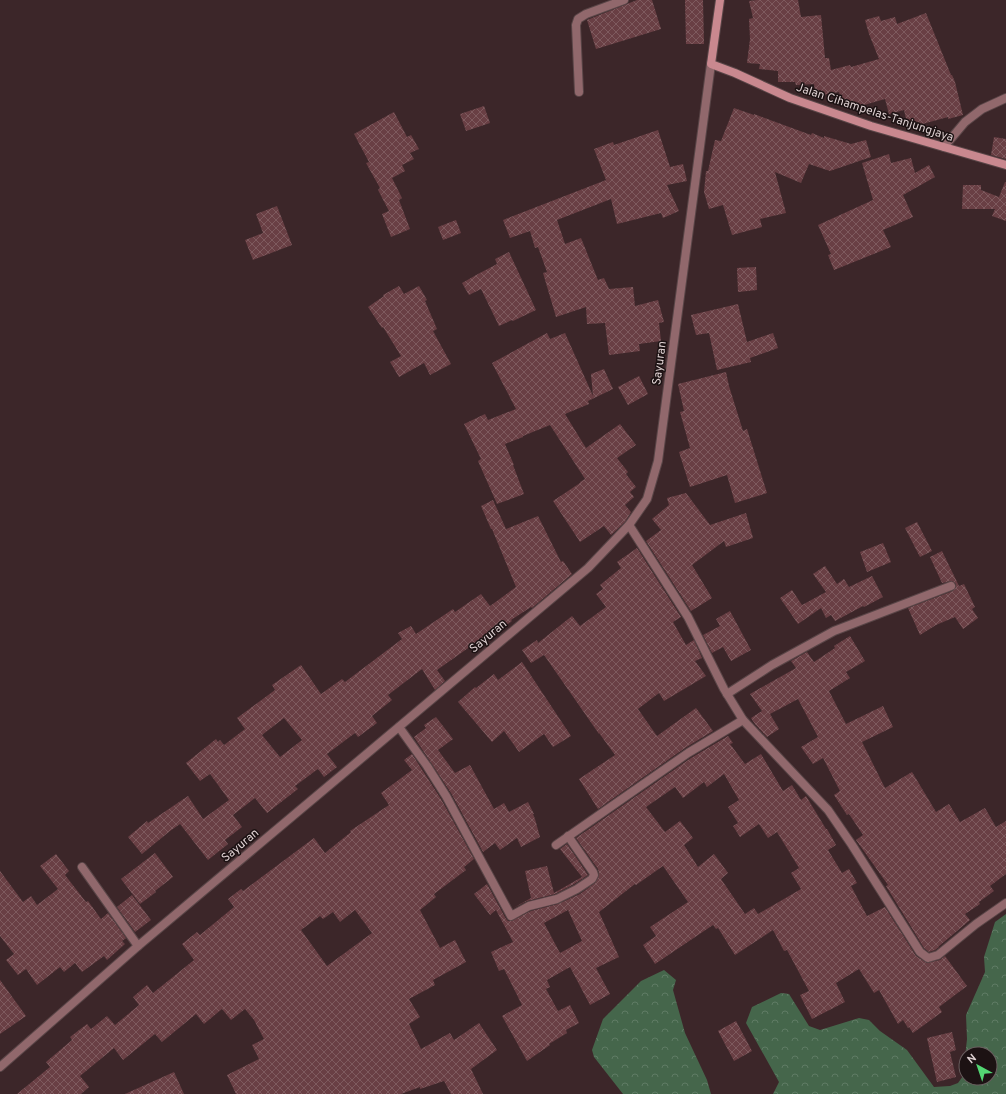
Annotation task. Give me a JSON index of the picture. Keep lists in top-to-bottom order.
{
  "streets": {
    "main road": ["Jalan Cihampelas-Tanjungjaya"],
    "street": ["Sayuran"]
  },
  "crossings": [
    ["Jalan Cihampelas-Tanjungjaya", "Sayuran"]
  ],
  "north": "top left"
}
